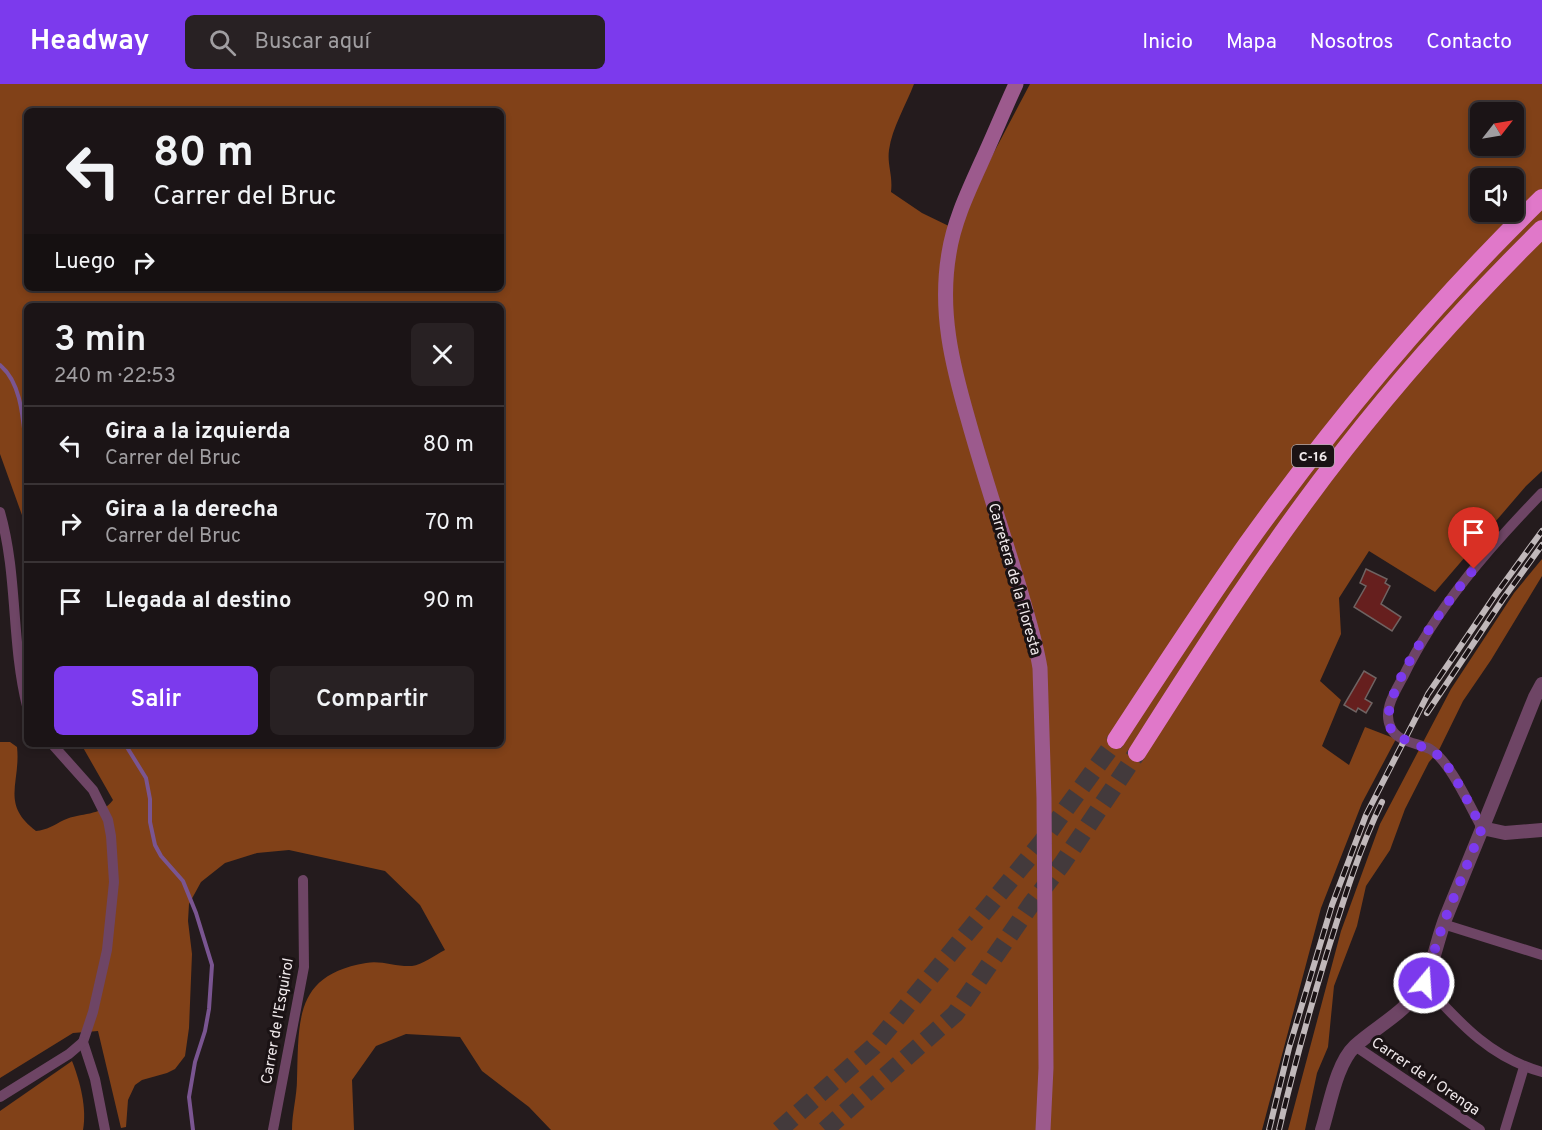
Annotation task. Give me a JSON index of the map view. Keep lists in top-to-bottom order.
{
  "streets": {
    "highway": ["C-16"],
    "main road": ["Carretera de la Floresta"],
    "street": ["Carrer de l'Esquirol", "Carrer de l' Orenga"]
  },
  "north": "top right",
  "page": {
    "header": "Headway",
    "search": "Buscar aquí",
    "nav": [
      "Inicio",
      "Mapa",
      "Nosotros",
      "Contacto"
    ],
    "turn": ["80 m", "Carrer del Bruc"],
    "then": "Luego",
    "heading": ["3 min", "240 m · 22:53"],
    "list": [
      {
        "name": "Gira a la izquierda",
        "note": "Carrer del Bruc",
        "value": "80 m"
      },
      {
        "name": "Gira a la derecha",
        "note": "Carrer del Bruc",
        "value": "70 m"
      },
      {
        "name": "Llegada al destino",
        "value": "90 m"
      }
    ],
    "buttons": ["Salir", "Compartir"]
  }
}
